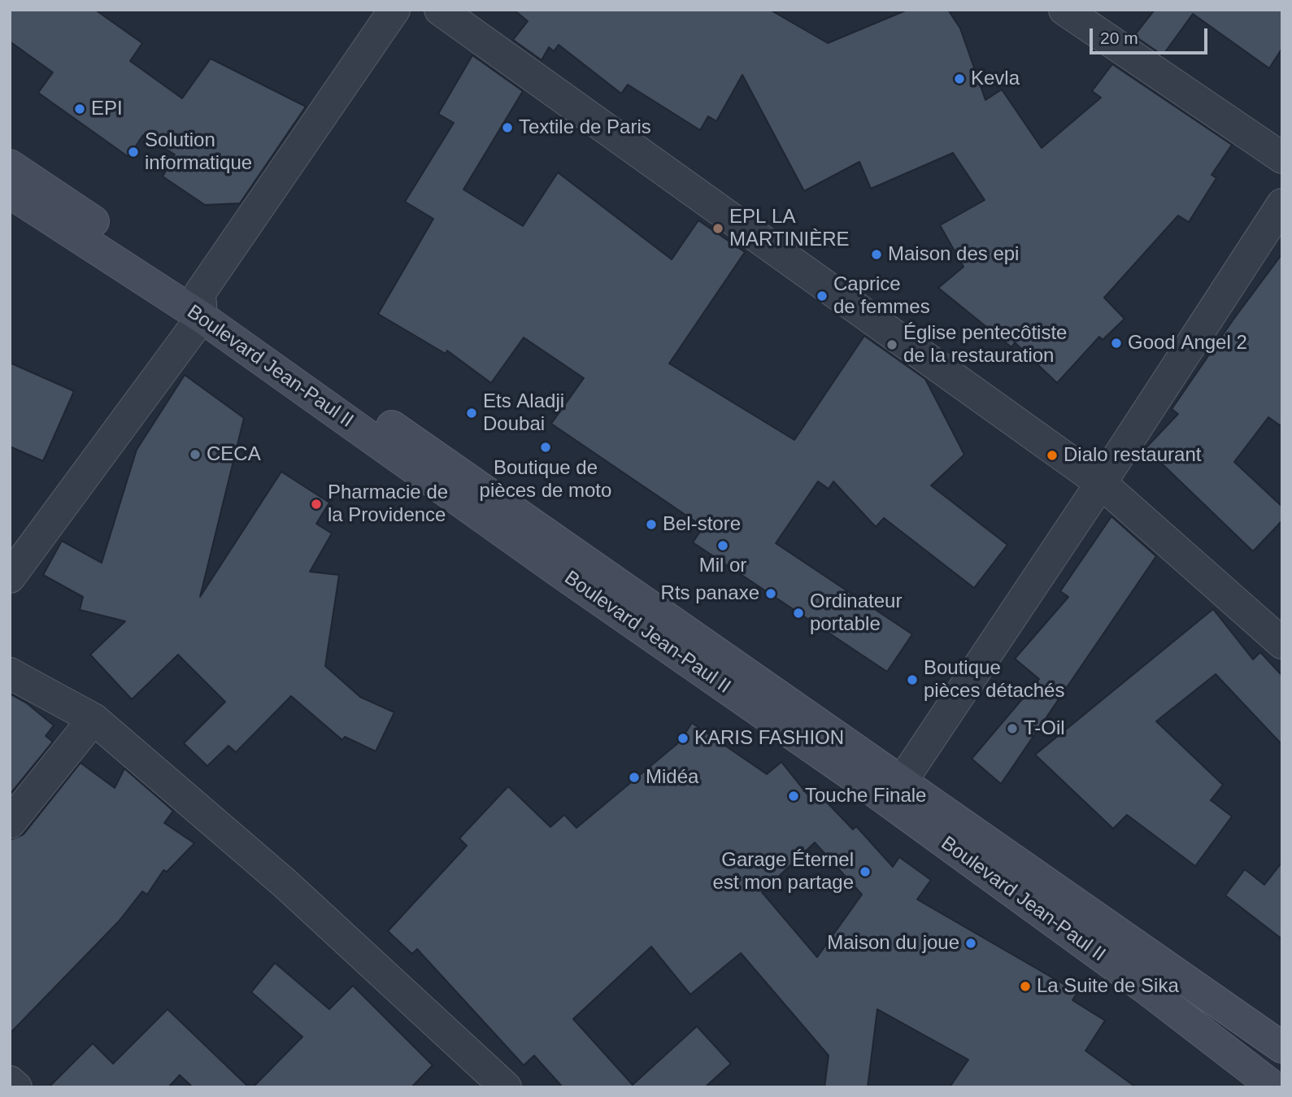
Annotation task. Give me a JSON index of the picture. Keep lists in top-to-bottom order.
{
  "streets": {
    "main road": ["Boulevard Jean-Paul II"]
  },
  "places": [
    "Kevla",
    "EPI",
    "Textile de Paris",
    "Solution informatique",
    "EPL LA MARTINIÈRE",
    "Maison des epi",
    "Caprice de femmes",
    "Good Angel 2",
    "Église pentecôtiste de la restauration",
    "Ets Aladji Doubai",
    "Boutique de pièces de moto",
    "CECA",
    "Dialo restaurant",
    "Pharmacie de la Providence",
    "Bel-store",
    "Mil or",
    "Rts panaxe",
    "Ordinateur portable",
    "Boutique pièces détachés",
    "T-Oil",
    "KARIS FASHION",
    "Midéa",
    "Touche Finale",
    "Garage Éternel est mon partage",
    "Maison du joue",
    "La Suite de Sika"
  ],
  "scale_bar": "20 m"
}
